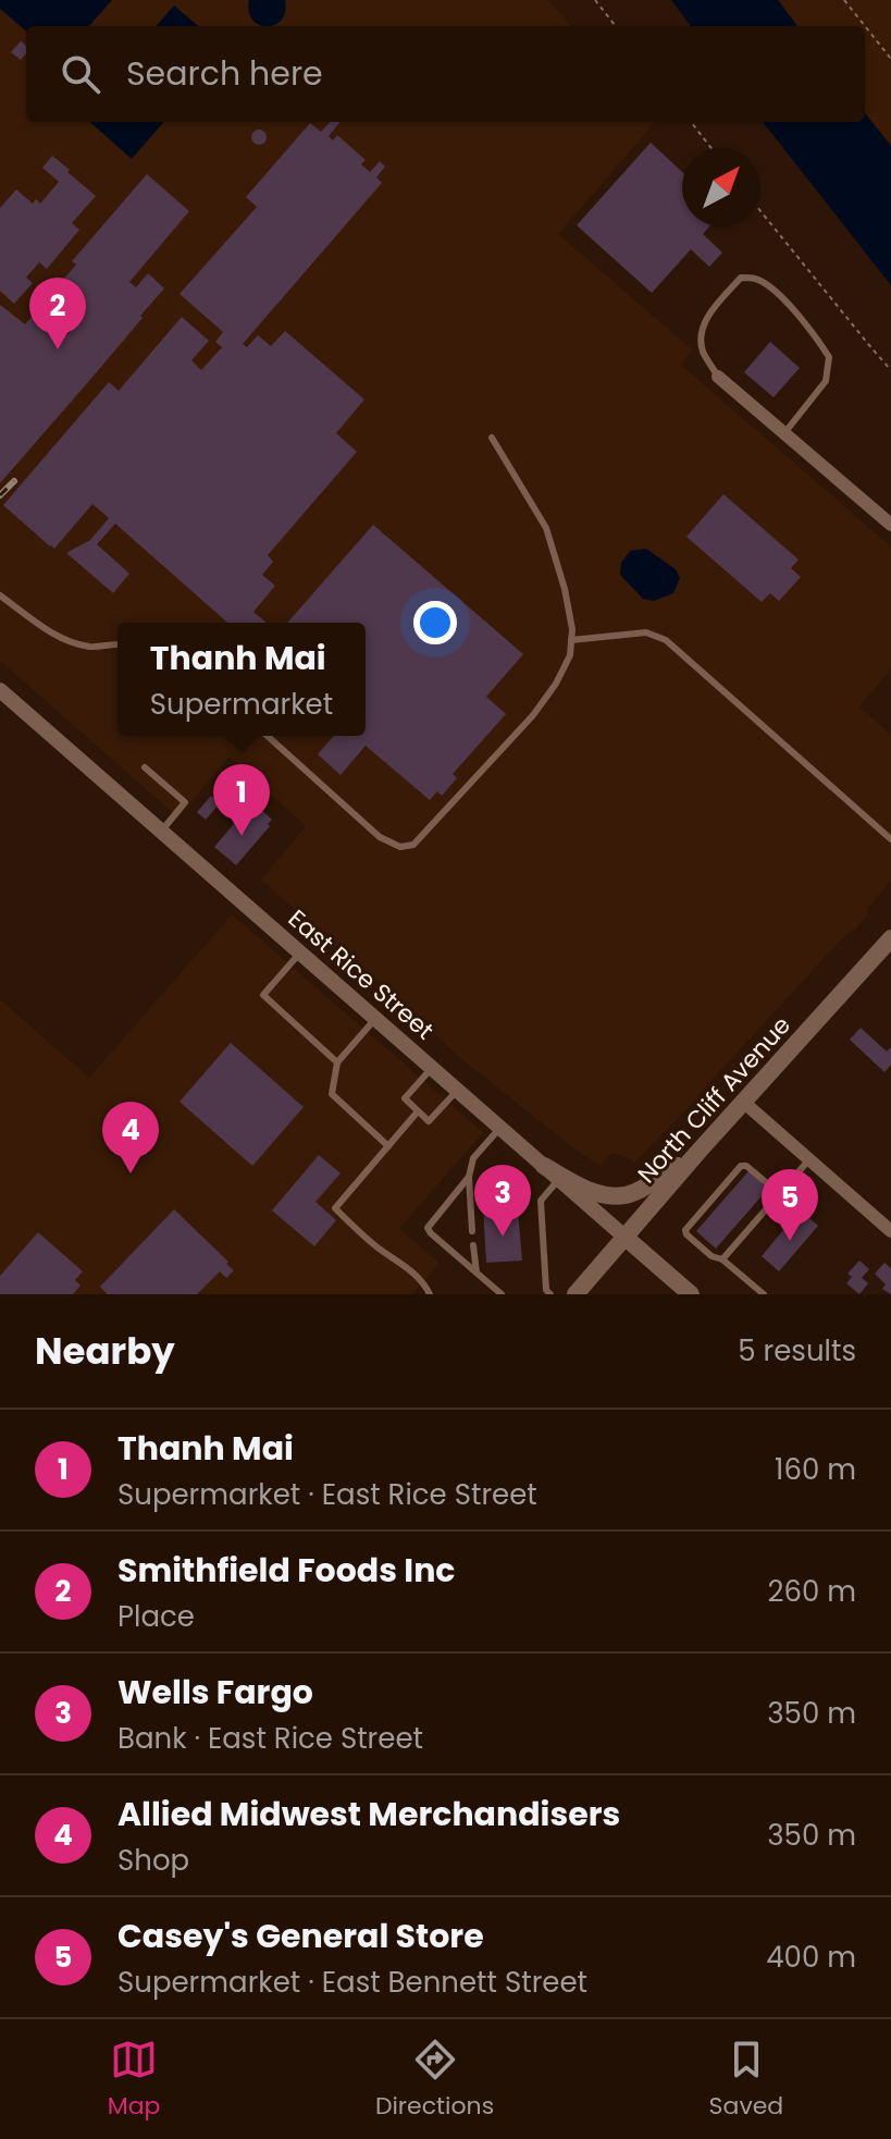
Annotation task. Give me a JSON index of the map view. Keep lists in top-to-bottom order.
{
  "streets": {
    "main road": ["East Rice Street", "North Cliff Avenue"]
  },
  "crossings": [
    ["East Rice Street", "North Cliff Avenue"]
  ],
  "north": "top right",
  "page": {
    "search": "Search here",
    "pins": [
      "2",
      "1",
      "4",
      "3",
      "5"
    ],
    "popup": ["Thanh Mai", "Supermarket"],
    "heading": ["Nearby", "5 results"],
    "list": [
      {
        "mark": "1",
        "name": "Thanh Mai",
        "note": "Supermarket · East Rice Street",
        "value": "160 m"
      },
      {
        "mark": "2",
        "name": "Smithfield Foods Inc",
        "note": "Place",
        "value": "260 m"
      },
      {
        "mark": "3",
        "name": "Wells Fargo",
        "note": "Bank · East Rice Street",
        "value": "350 m"
      },
      {
        "mark": "4",
        "name": "Allied Midwest Merchandisers",
        "note": "Shop",
        "value": "350 m"
      },
      {
        "mark": "5",
        "name": "Casey's General Store",
        "note": "Supermarket · East Bennett Street",
        "value": "400 m"
      }
    ],
    "nav": ["Map", "Directions", "Saved"]
  }
}
